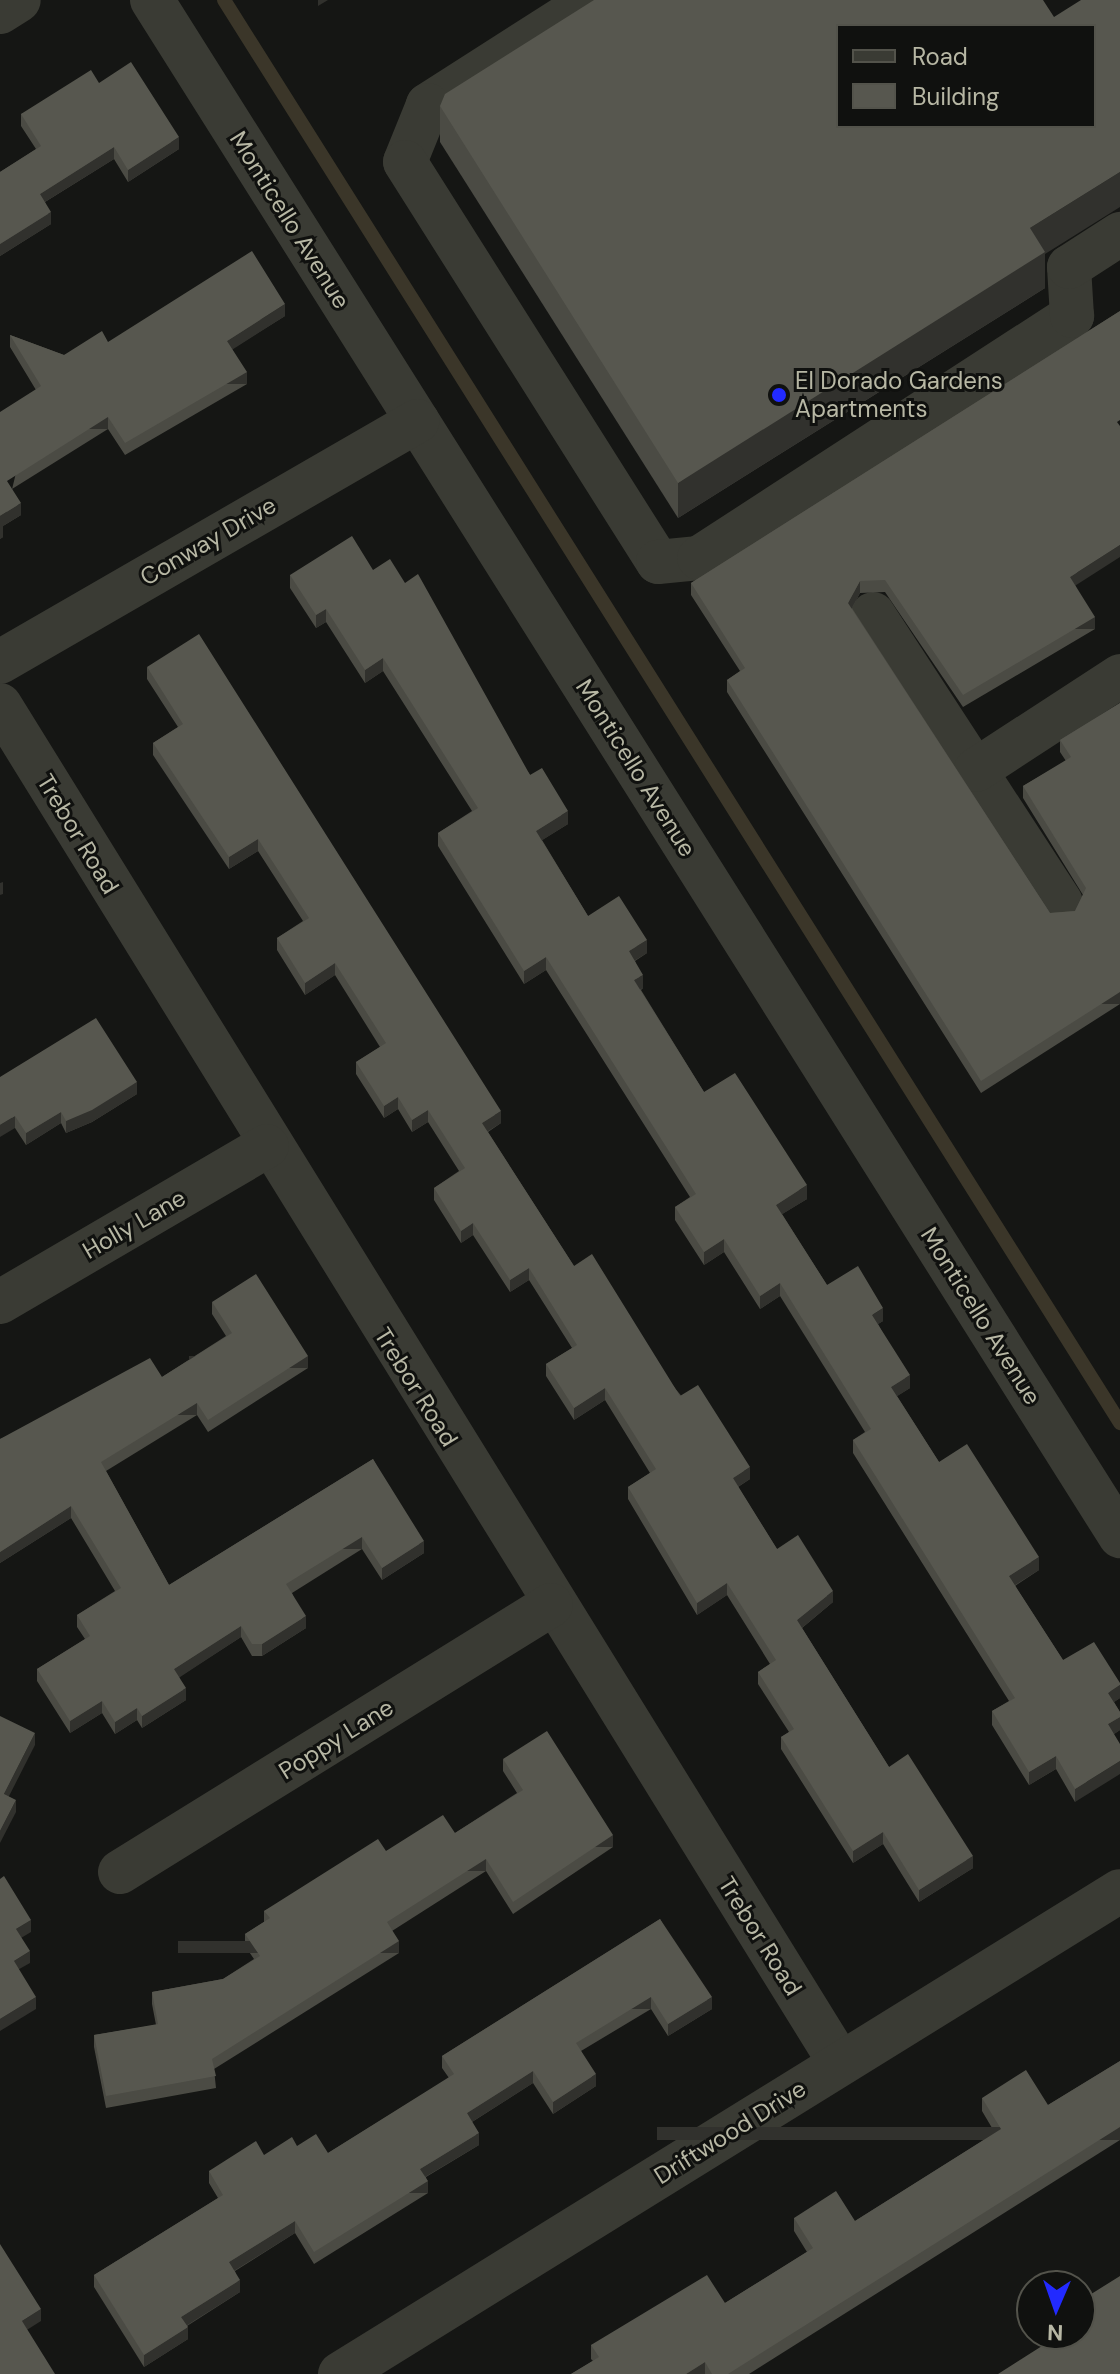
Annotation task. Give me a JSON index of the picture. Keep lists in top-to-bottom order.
{
  "streets": {
    "street": [
      "Monticello Avenue",
      "Conway Drive",
      "Trebor Road",
      "Holly Lane",
      "Poppy Lane",
      "Driftwood Drive"
    ]
  },
  "crossings": [
    ["Monticello Avenue", "Conway Drive"],
    ["Trebor Road", "Holly Lane"],
    ["Trebor Road", "Poppy Lane"],
    ["Trebor Road", "Driftwood Drive"]
  ],
  "places": ["El Dorado Gardens Apartments"],
  "legend": ["Road", "Building"],
  "north": "bottom"
}
